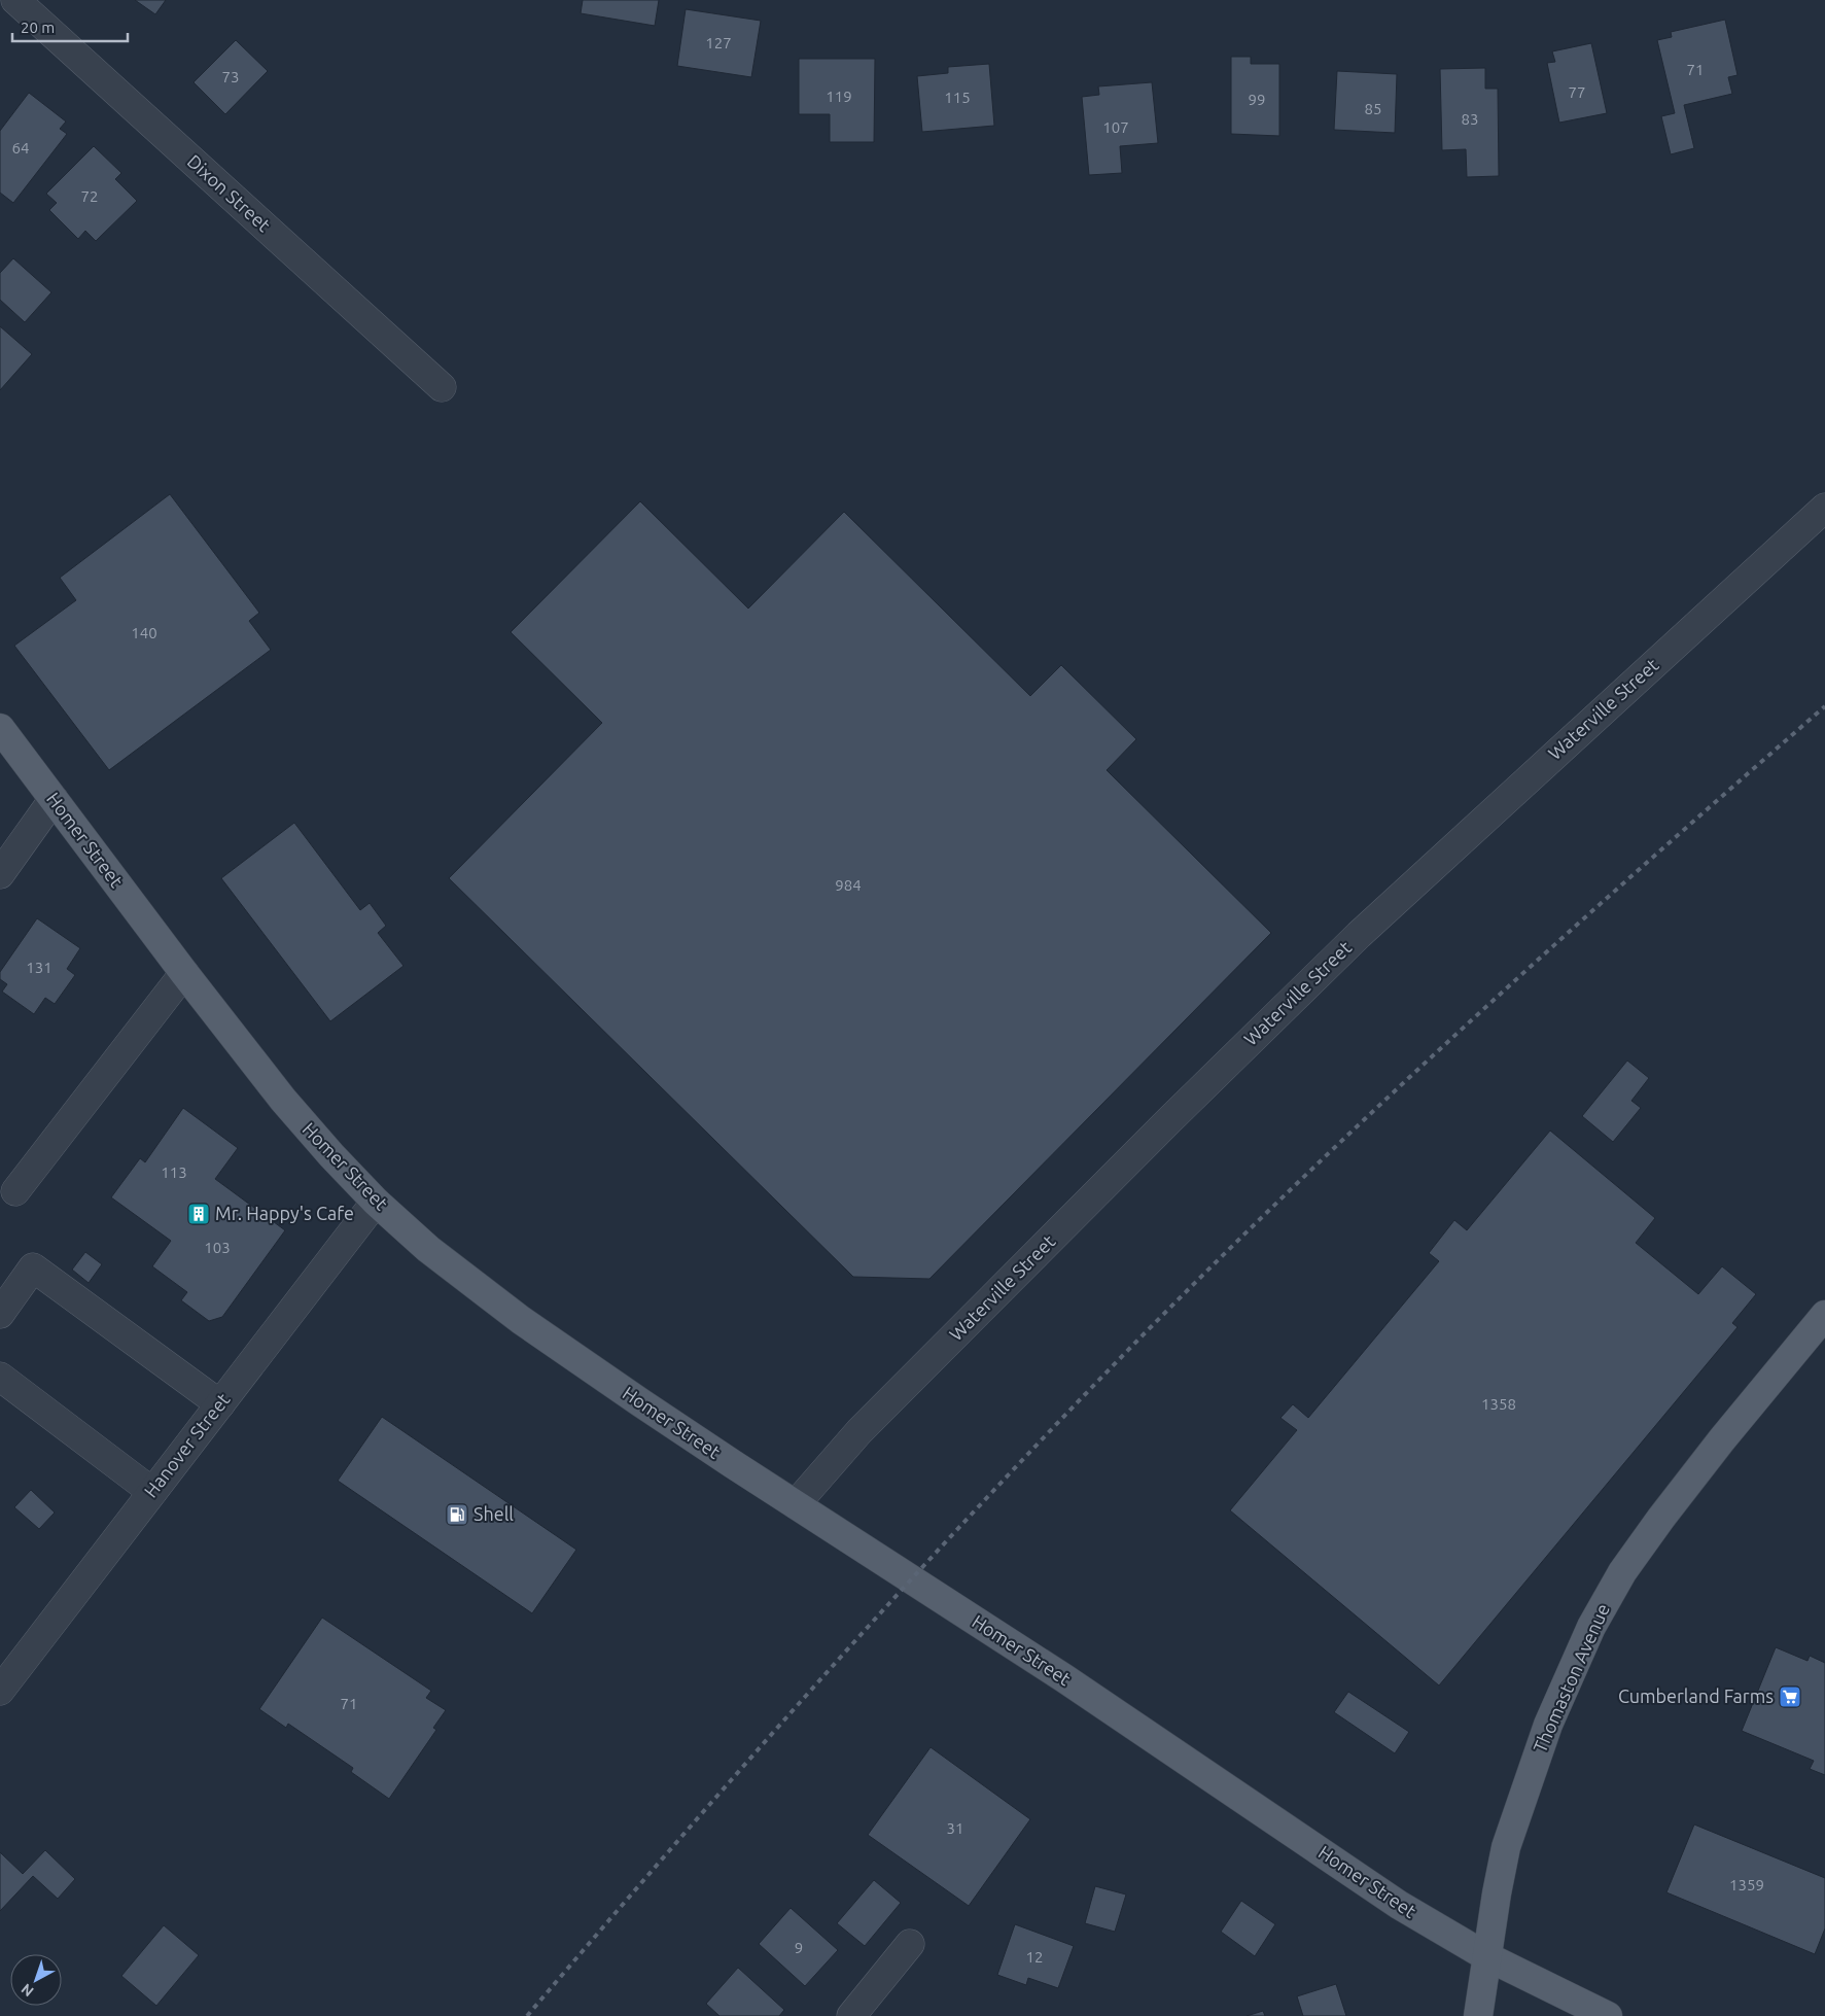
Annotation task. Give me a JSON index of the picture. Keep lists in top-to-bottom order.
{
  "streets": {
    "main road": ["Homer Street", "Thomaston Avenue"],
    "street": ["Dixon Street", "Waterville Street", "Hanover Street"]
  },
  "crossings": [
    ["Waterville Street", "Homer Street"],
    ["Homer Street", "Hanover Street"],
    ["Homer Street", "Thomaston Avenue"]
  ],
  "places": {
    "building": ["Mr. Happy's Cafe"],
    "fuel station": ["Shell"],
    "supermarket": ["Cumberland Farms"]
  },
  "house_numbers": [
    "127",
    "71",
    "73",
    "77",
    "119",
    "115",
    "99",
    "85",
    "83",
    "107",
    "64",
    "72",
    "140",
    "984",
    "131",
    "113",
    "103",
    "1358",
    "71",
    "31",
    "1359",
    "9",
    "12"
  ],
  "scale_bar": "20 m",
  "north": "bottom left"
}
